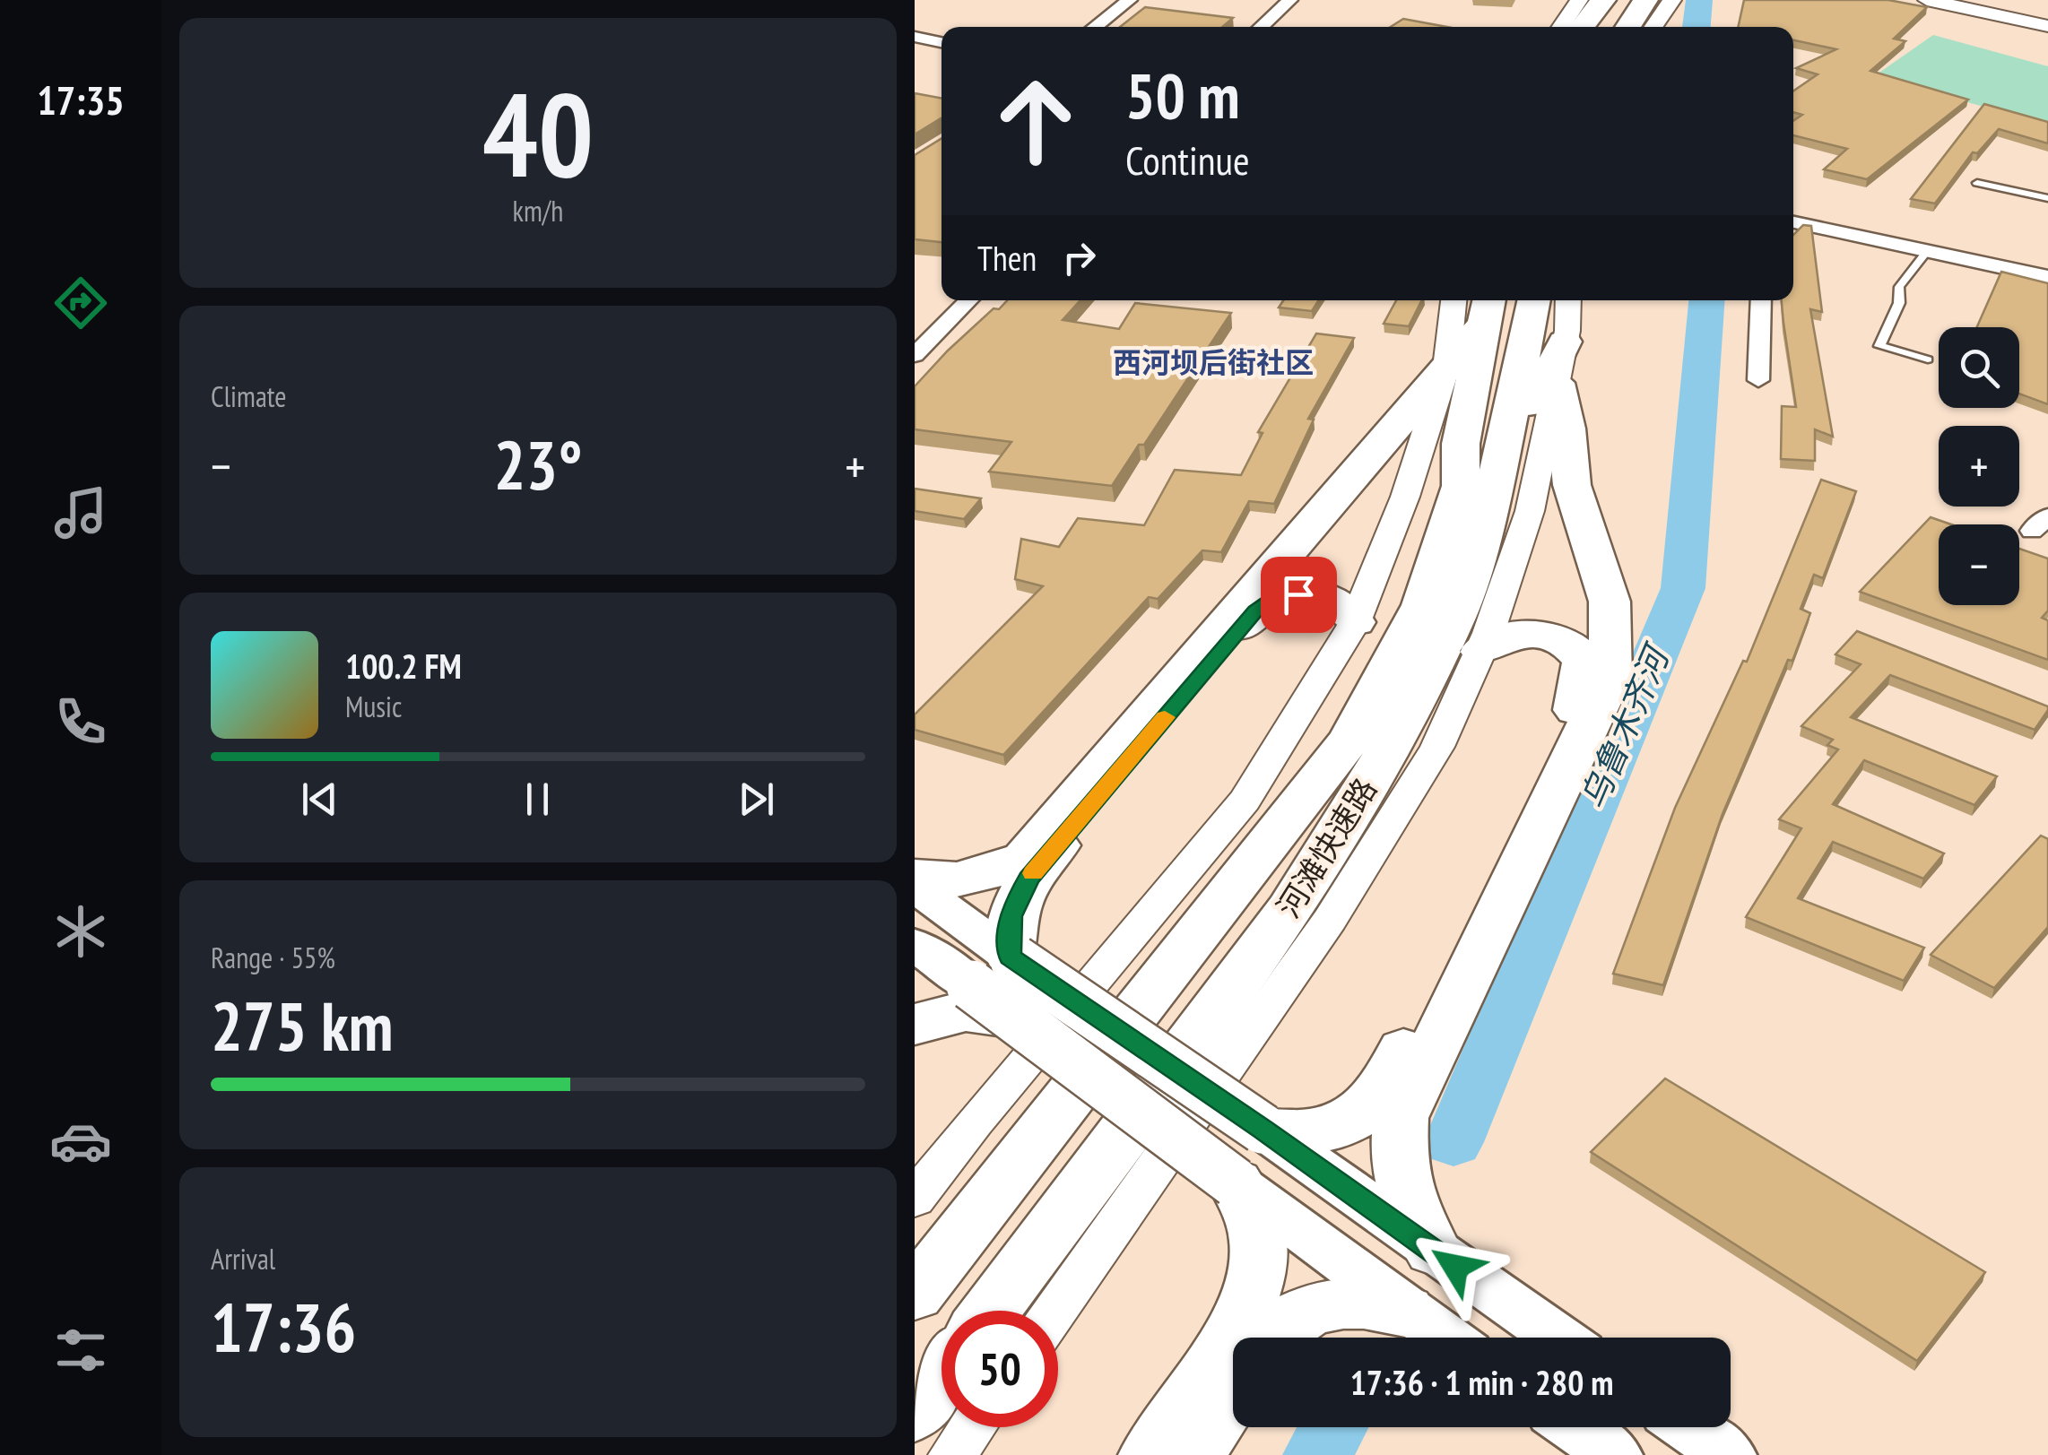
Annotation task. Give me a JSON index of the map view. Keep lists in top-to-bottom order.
{
  "streets": {
    "highway": ["河滩快速路"]
  },
  "districts": ["西河坝后街社区"],
  "water": ["乌鲁木齐河"],
  "page": {
    "tabs": "17:35",
    "tile": [
      ["40", "km/h"],
      "Climate",
      ["Range · 55%", "275 km"],
      ["Arrival", "17:36"]
    ],
    "turn": ["50 m", "Continue"],
    "then": "Then",
    "map_buttons": ["+", "−"],
    "heat": ["−", "23°", "+"],
    "song": ["100.2 FM", "Music"],
    "limit": "50",
    "trip": "17:36 · 1 min · 280 m"
  }
}
